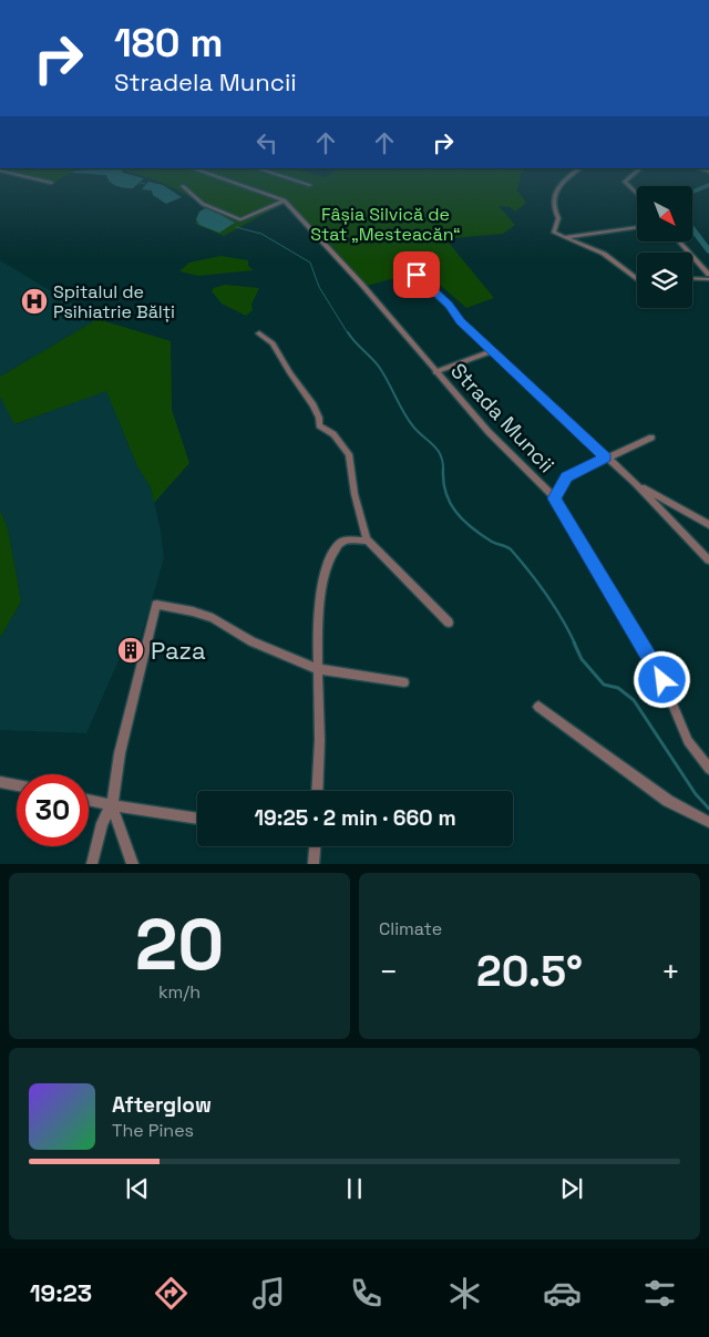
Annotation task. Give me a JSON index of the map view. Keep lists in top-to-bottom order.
{
  "streets": {
    "street": ["Strada Muncii"]
  },
  "parks": ["Fâșia Silvică de Stat „Mesteacăn“"],
  "places": {
    "hospital": ["Spitalul de Psihiatrie Bălți"],
    "building": ["Paza"]
  },
  "north": "bottom right",
  "page": {
    "turn": ["180 m", "Stradela Muncii"],
    "limit": "30",
    "trip": "19:25 · 2 min · 660 m",
    "tile": [
      ["20", "km/h"],
      "Climate"
    ],
    "heat": ["−", "20.5°", "+"],
    "song": ["Afterglow", "The Pines"],
    "tabs": "19:23"
  }
}
